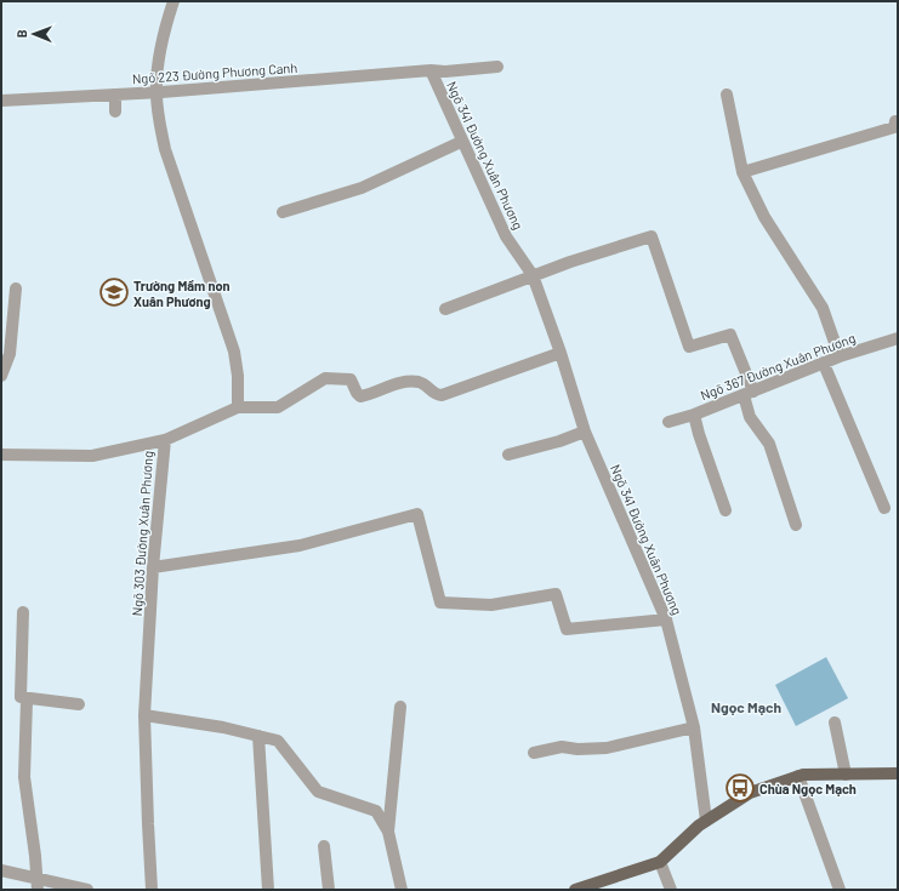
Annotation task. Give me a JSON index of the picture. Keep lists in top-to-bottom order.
{
  "streets": {
    "street": [
      "Ngõ 223 Đường Phương Canh",
      "Ngõ 341 Đường Xuân Phương",
      "Ngõ 367 Đường Xuân Phương",
      "Ngõ 303 Đường Xuân Phương"
    ]
  },
  "crossings": [
    ["Ngõ 223 Đường Phương Canh", "Ngõ 341 Đường Xuân Phương"],
    ["Ngõ 341 Đường Xuân Phương", "Ngõ 303 Đường Xuân Phương"]
  ],
  "districts": ["Ngọc Mạch"],
  "places": {
    "school or university": ["Trường Mầm non Xuân Phương"],
    "bus stop": ["Chùa Ngọc Mạch"]
  },
  "north": "left"
}
